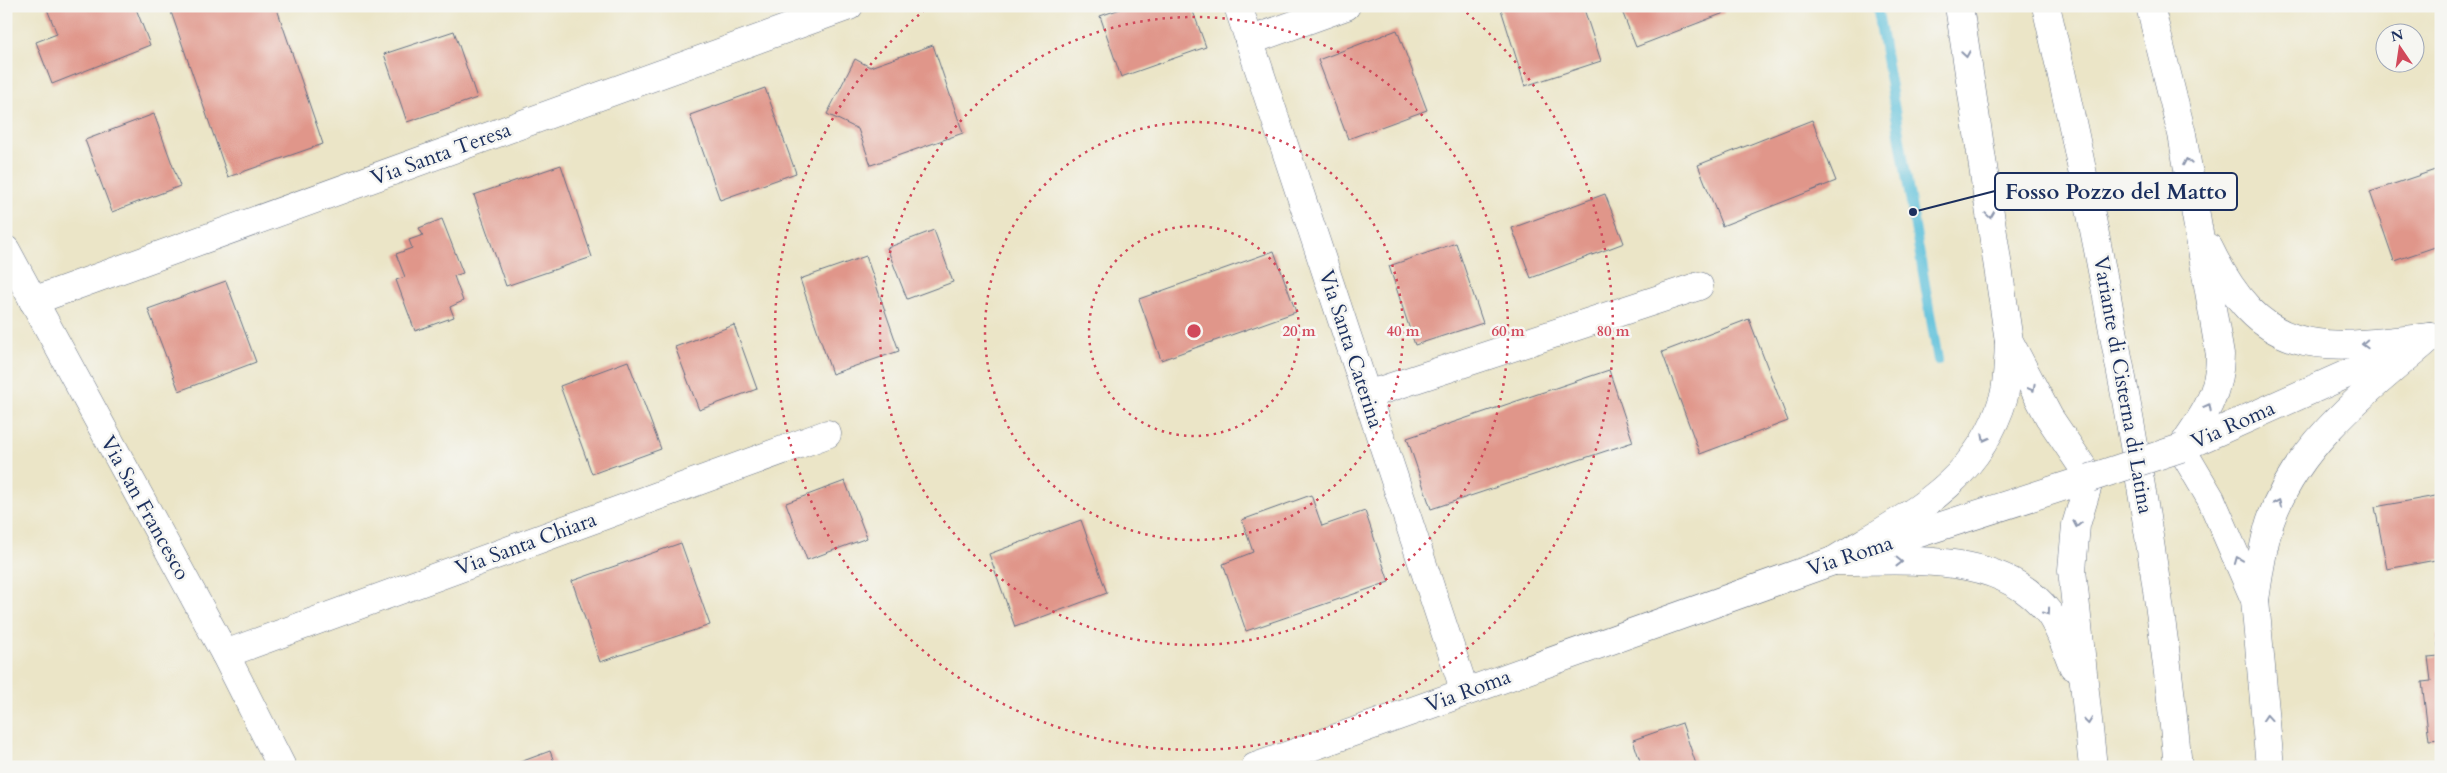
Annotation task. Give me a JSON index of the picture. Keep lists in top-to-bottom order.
{
  "streets": {
    "street": [
      "Via Santa Teresa",
      "Via Santa Caterina",
      "Variante di Cisterna di Latina",
      "Via Roma",
      "Via San Francesco",
      "Via Santa Chiara"
    ]
  },
  "crossings": [
    ["Via Santa Teresa", "Via San Francesco"],
    ["Via Santa Caterina", "Via Roma"],
    ["Via San Francesco", "Via Santa Chiara"]
  ],
  "places": ["Fosso Pozzo del Matto"],
  "north": "top",
  "rings": [
    "20 m",
    "40 m",
    "60 m",
    "80 m"
  ]
}
